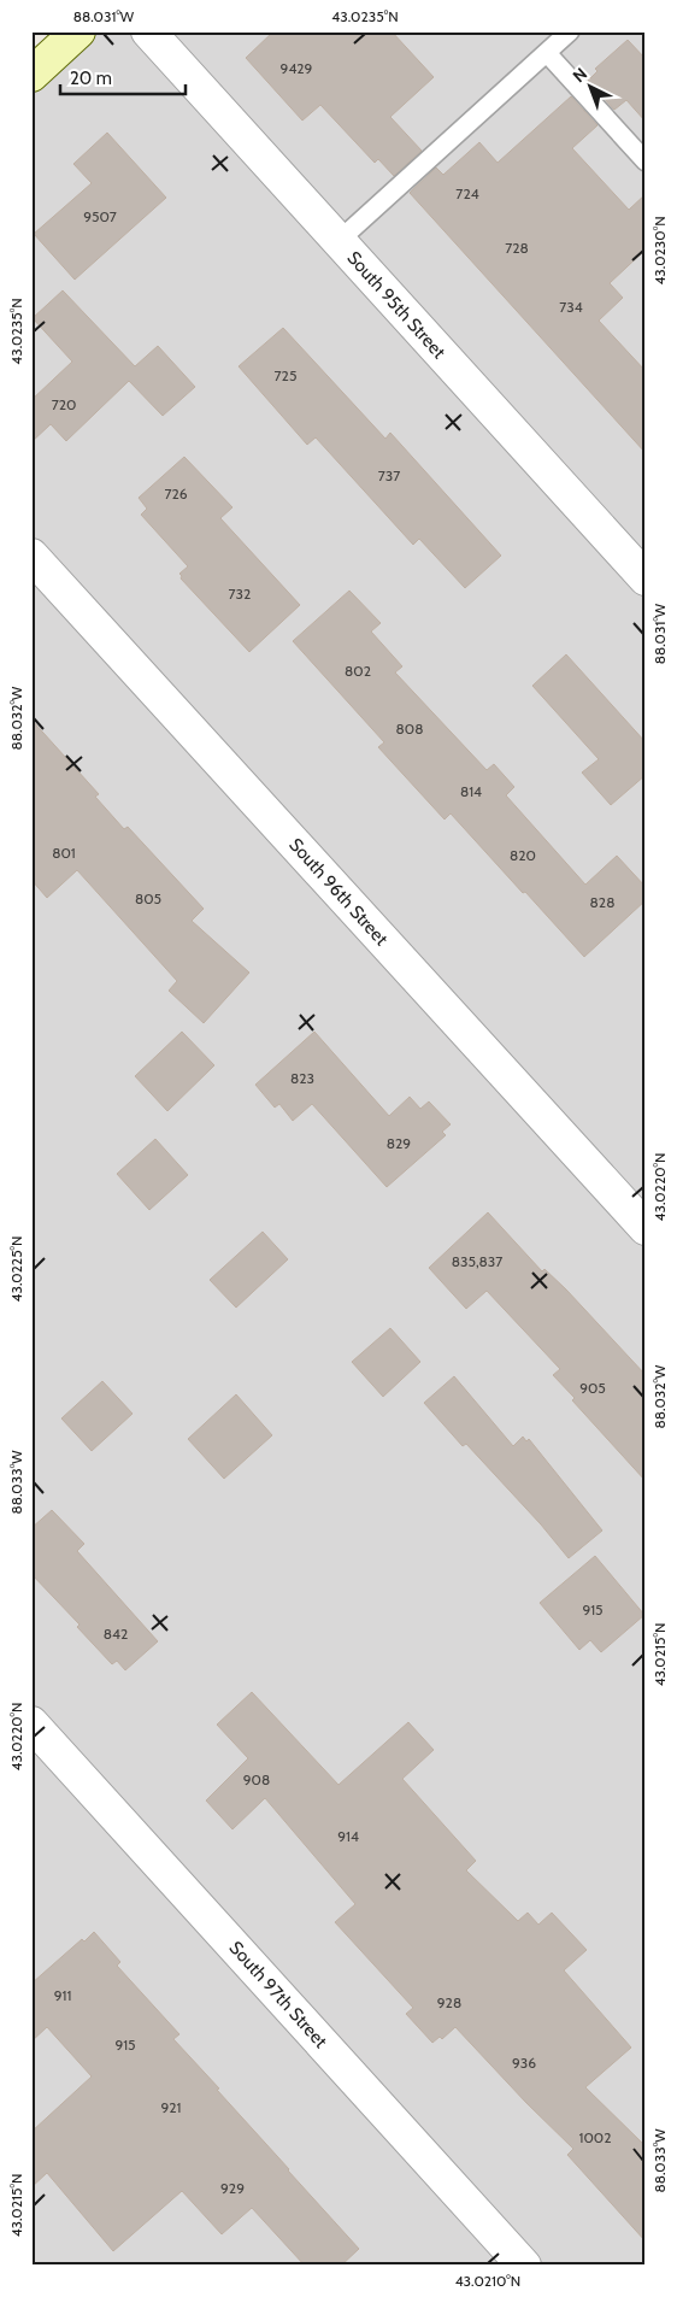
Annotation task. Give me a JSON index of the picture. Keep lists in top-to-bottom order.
{
  "streets": {
    "street": ["South 95th Street", "South 96th Street", "South 97th Street"]
  },
  "house_numbers": [
    "9429",
    "724",
    "9507",
    "728",
    "734",
    "725",
    "720",
    "737",
    "726",
    "732",
    "802",
    "808",
    "814",
    "801",
    "820",
    "805",
    "828",
    "823",
    "829",
    "835,837",
    "905",
    "915",
    "842",
    "908",
    "914",
    "911",
    "928",
    "915",
    "936",
    "921",
    "1002",
    "929"
  ],
  "scale_bar": "20 m",
  "north": "top left",
  "coordinates": [
    "88.031°W",
    "43.0235°N",
    "43.0230°N",
    "88.032°W",
    "43.0220°N",
    "43.0225°N",
    "88.033°W",
    "43.0215°N",
    "43.0210°N"
  ]
}
